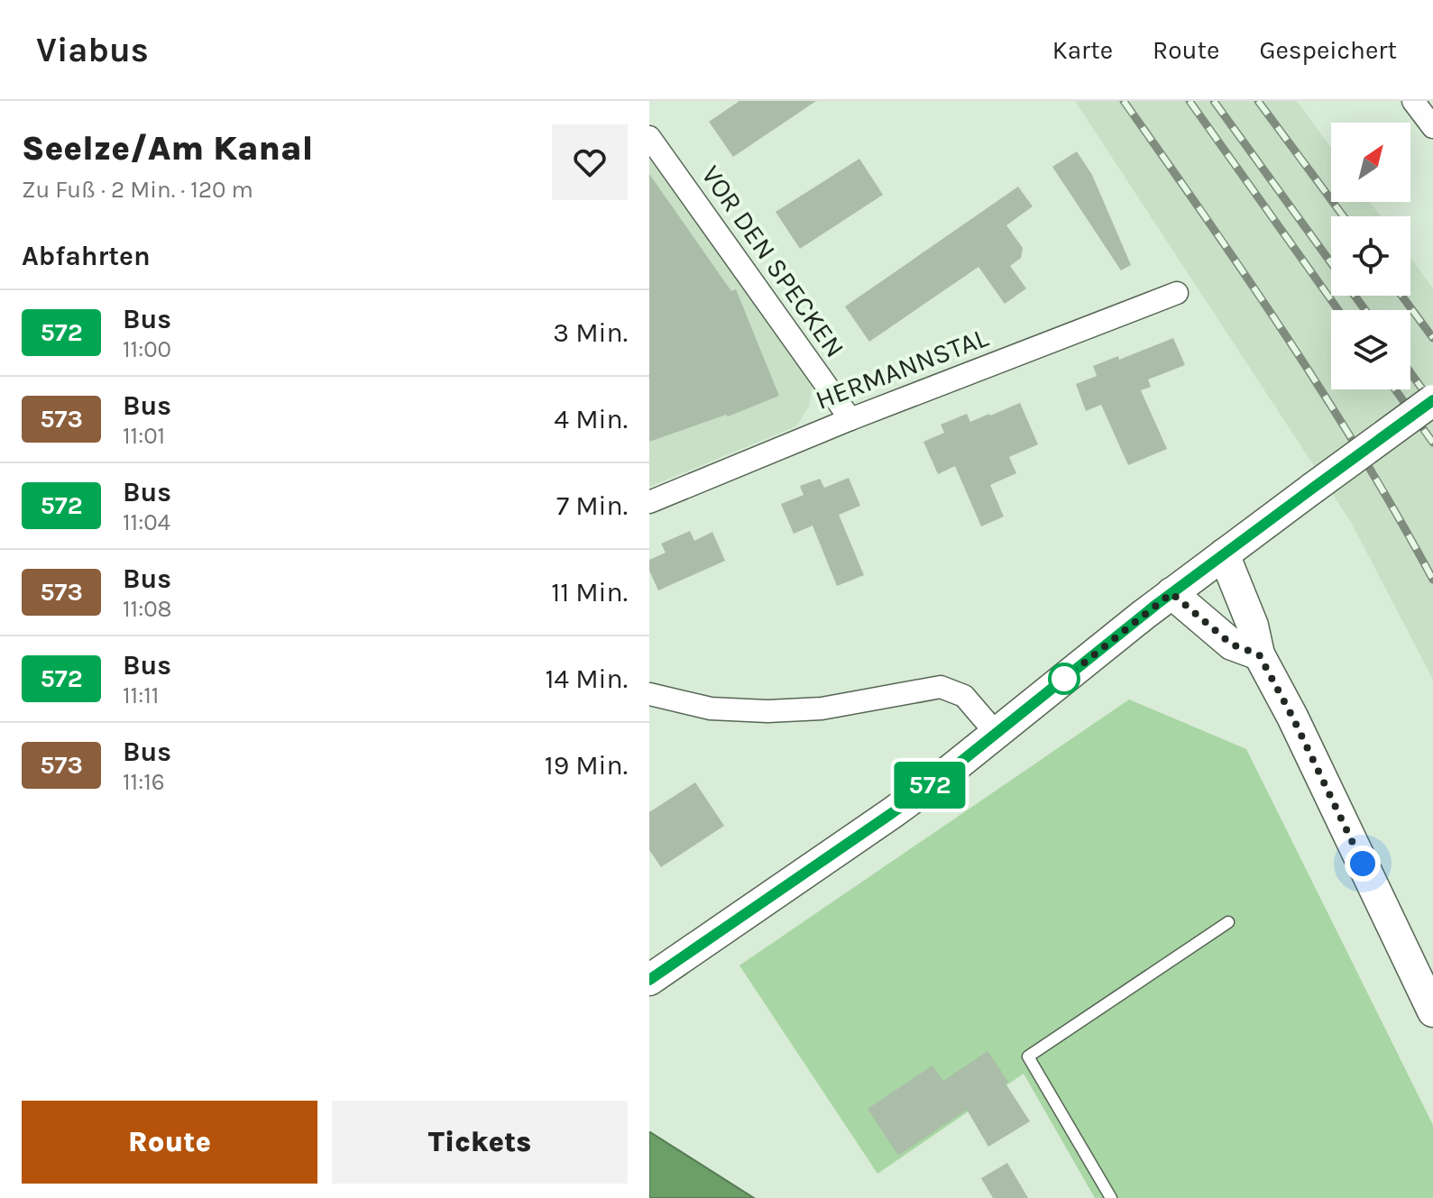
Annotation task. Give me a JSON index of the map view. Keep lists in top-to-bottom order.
{
  "streets": {
    "street": ["VOR DEN SPECKEN", "HERMANNSTAL"]
  },
  "crossings": [
    ["VOR DEN SPECKEN", "HERMANNSTAL"]
  ],
  "lines": ["bus line 572"],
  "north": "top right",
  "page": {
    "header": "Viabus",
    "nav": ["Karte", "Route", "Gespeichert"],
    "heading": [
      ["Seelze/Am Kanal", "Zu Fuß · 2 Min. · 120 m"],
      "Abfahrten"
    ],
    "on_map": "572",
    "list": [
      {
        "mark": "572",
        "name": "Bus",
        "note": "11:00",
        "value": "3 Min."
      },
      {
        "mark": "573",
        "name": "Bus",
        "note": "11:01",
        "value": "4 Min."
      },
      {
        "mark": "572",
        "name": "Bus",
        "note": "11:04",
        "value": "7 Min."
      },
      {
        "mark": "573",
        "name": "Bus",
        "note": "11:08",
        "value": "11 Min."
      },
      {
        "mark": "572",
        "name": "Bus",
        "note": "11:11",
        "value": "14 Min."
      },
      {
        "mark": "573",
        "name": "Bus",
        "note": "11:16",
        "value": "19 Min."
      }
    ],
    "buttons": ["Route", "Tickets"]
  }
}
